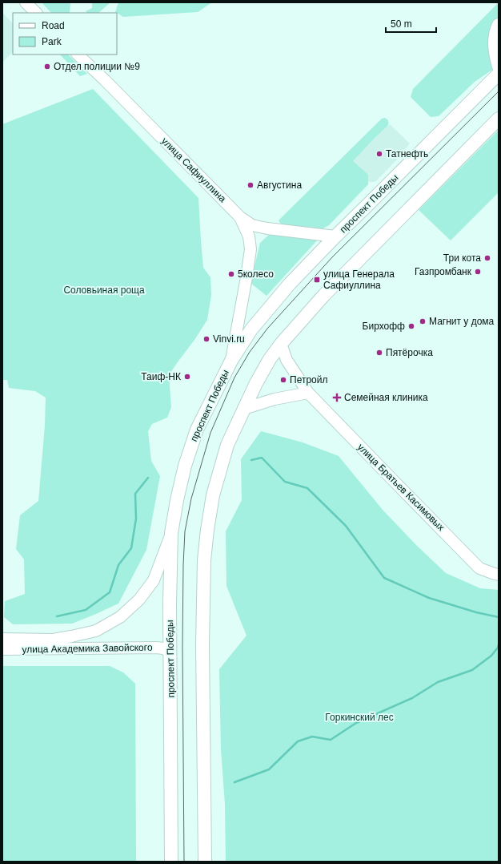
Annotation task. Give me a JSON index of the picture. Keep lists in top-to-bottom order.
{
  "streets": {
    "main road": ["проспект Победы"],
    "street": ["улица Сафиуллина", "улица Братьев Касимовых", "улица Академика Завойского"]
  },
  "crossings": [
    ["улица Сафиуллина", "проспект Победы"],
    ["проспект Победы", "улица Академика Завойского"]
  ],
  "parks": ["Соловьиная роща", "Горкинский лес"],
  "places": {
    "other": [
      "Отдел полиции №9",
      "Татнефть",
      "Августина",
      "Три кота",
      "Газпромбанк",
      "5колесо",
      "Магнит у дома",
      "Бирхофф",
      "Vinvi.ru",
      "Пятёрочка",
      "Таиф-НК",
      "Петройл"
    ],
    "transit": ["улица Генерала Сафиуллина"],
    "health": ["Семейная клиника"]
  },
  "legend": ["Road", "Park"],
  "scale_bar": "50 m"
}
